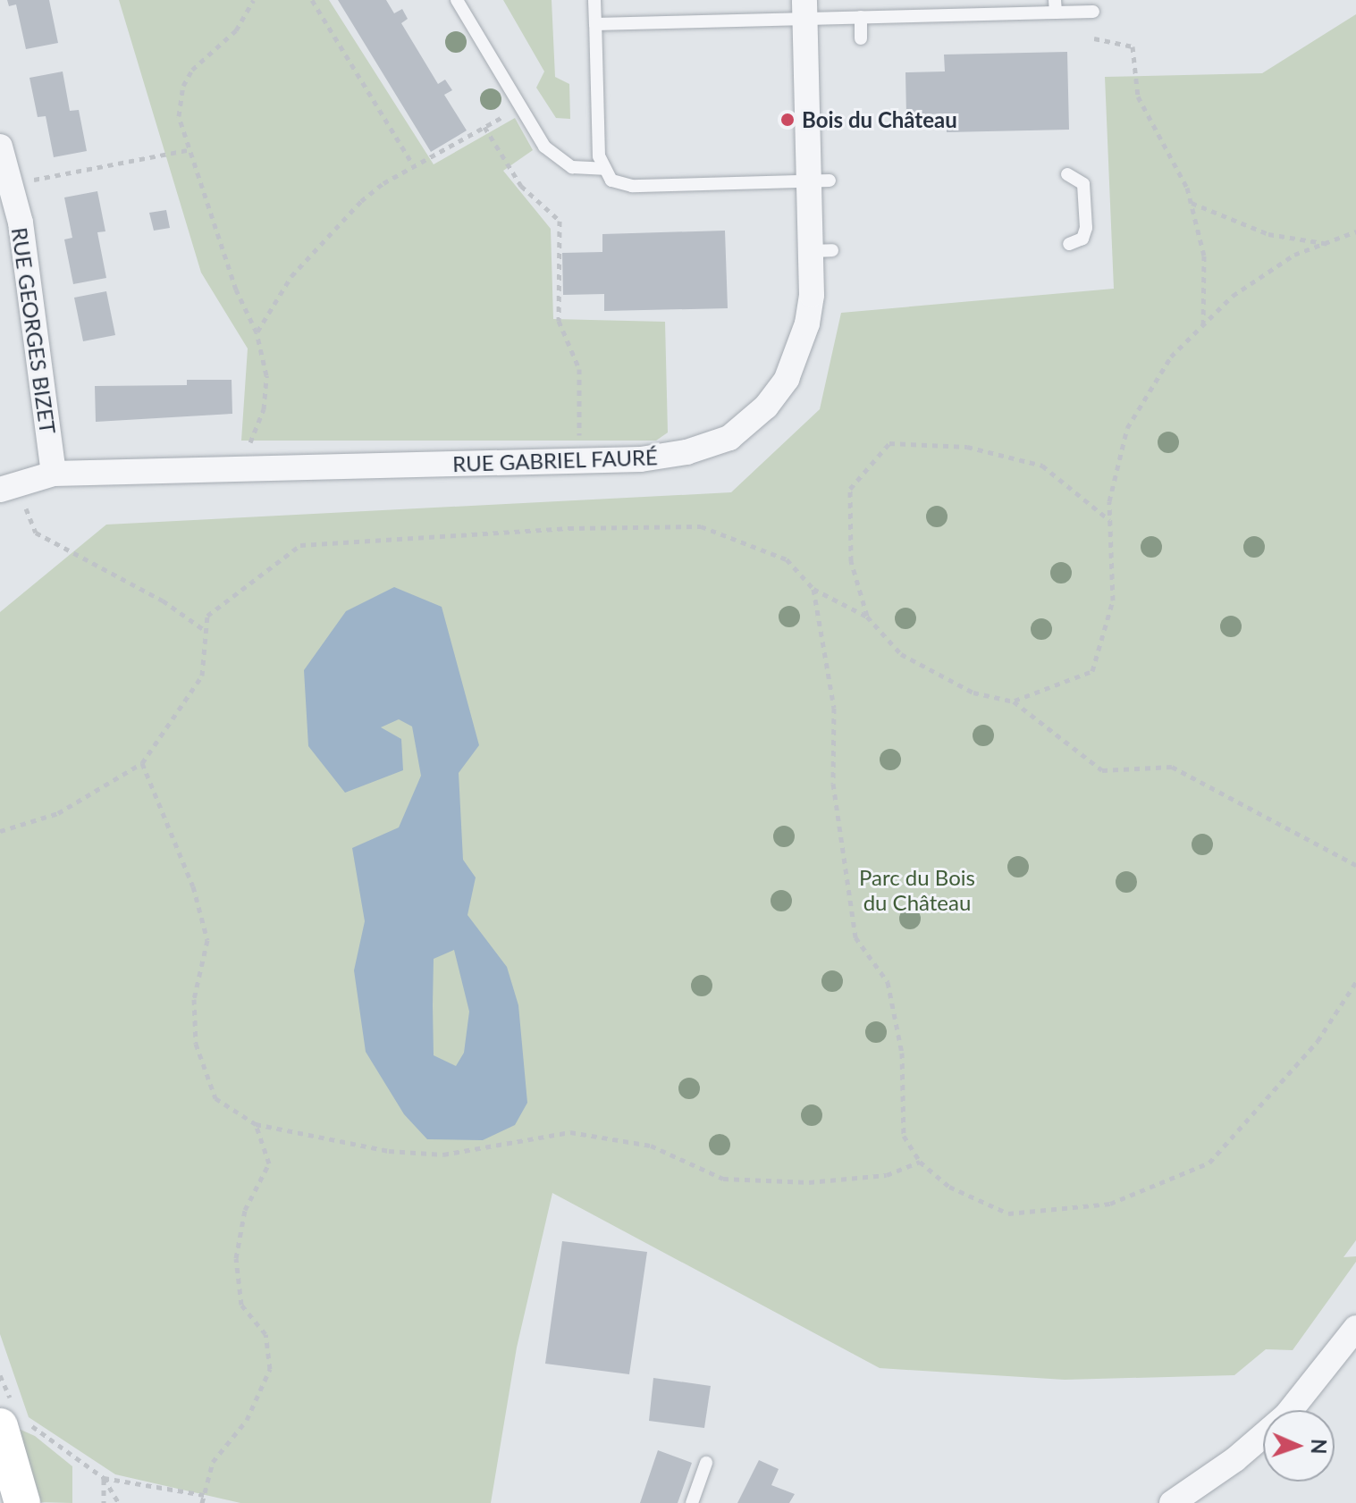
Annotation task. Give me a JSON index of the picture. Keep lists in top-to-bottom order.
{
  "streets": {
    "street": ["RUE GEORGES BIZET", "RUE GABRIEL FAURÉ"]
  },
  "crossings": [
    ["RUE GEORGES BIZET", "RUE GABRIEL FAURÉ"]
  ],
  "parks": ["Parc du Bois du Château"],
  "places": ["Bois du Château"],
  "north": "right"
}
